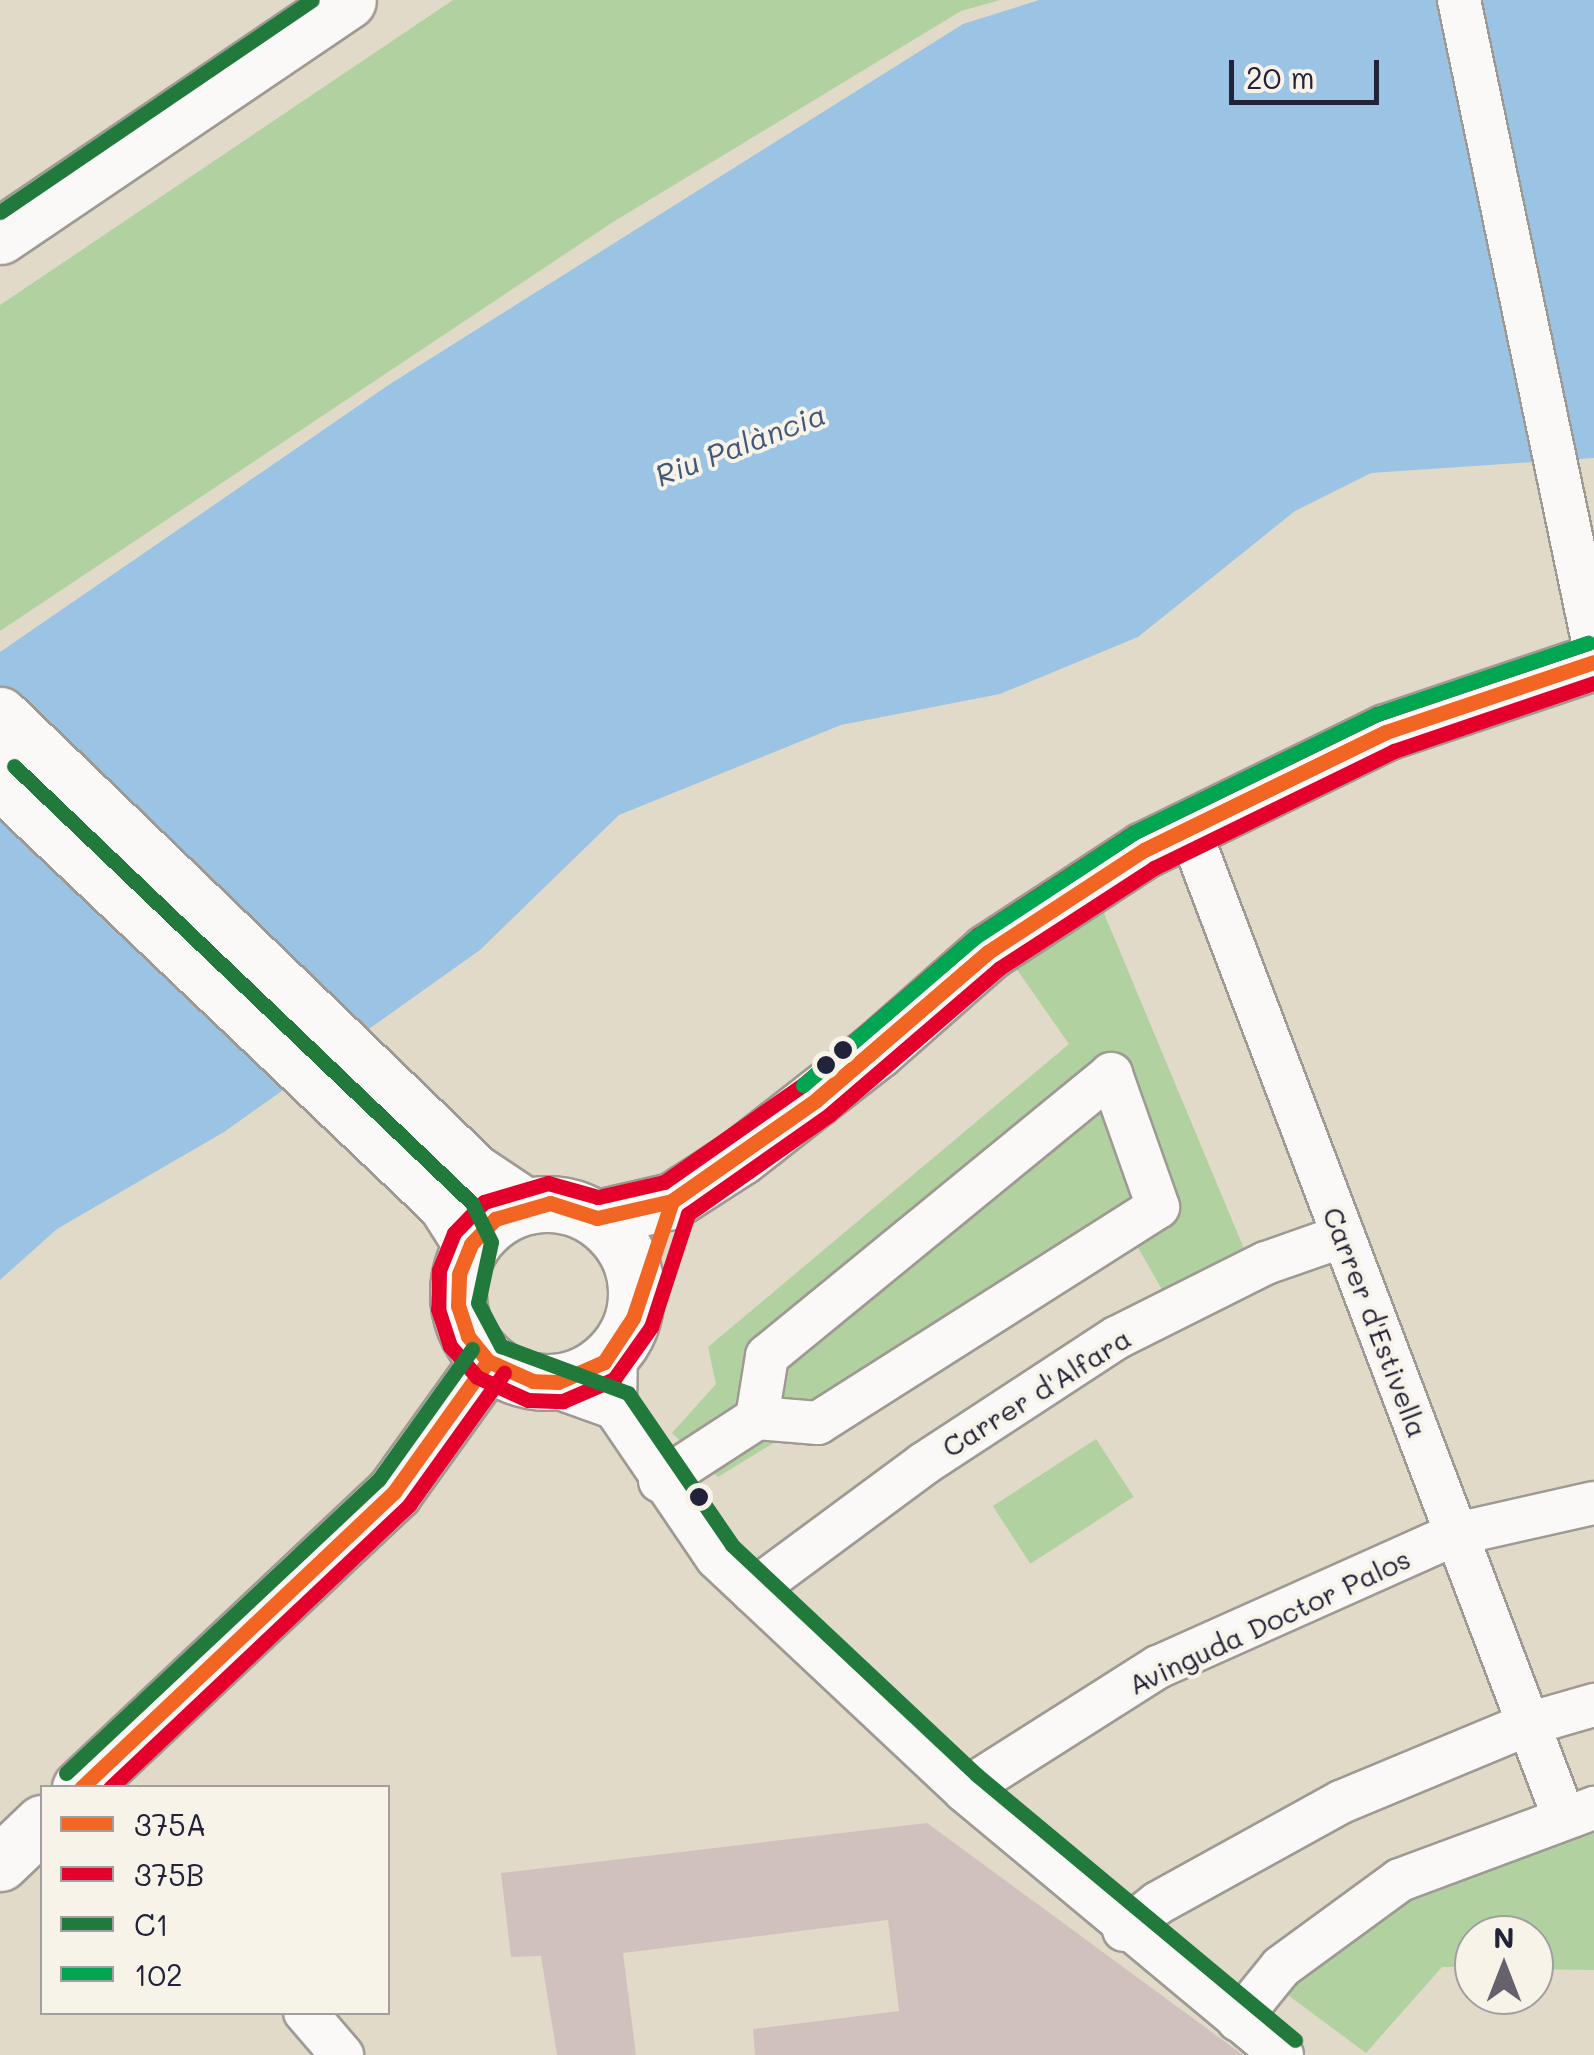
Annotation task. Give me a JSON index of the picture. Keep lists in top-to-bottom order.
{
  "streets": {
    "street": ["Carrer d'Estivella", "Carrer d'Alfara", "Avinguda Doctor Palos"]
  },
  "crossings": [
    ["Carrer d'Estivella", "Carrer d'Alfara"],
    ["Carrer d'Estivella", "Avinguda Doctor Palos"]
  ],
  "water": ["Riu Palància"],
  "lines": [
    "transit line C1",
    "transit line 375B",
    "transit line 102",
    "transit line 375A"
  ],
  "legend": [
    "375A",
    "375B",
    "C1",
    "102"
  ],
  "scale_bar": "20 m",
  "north": "top"
}
